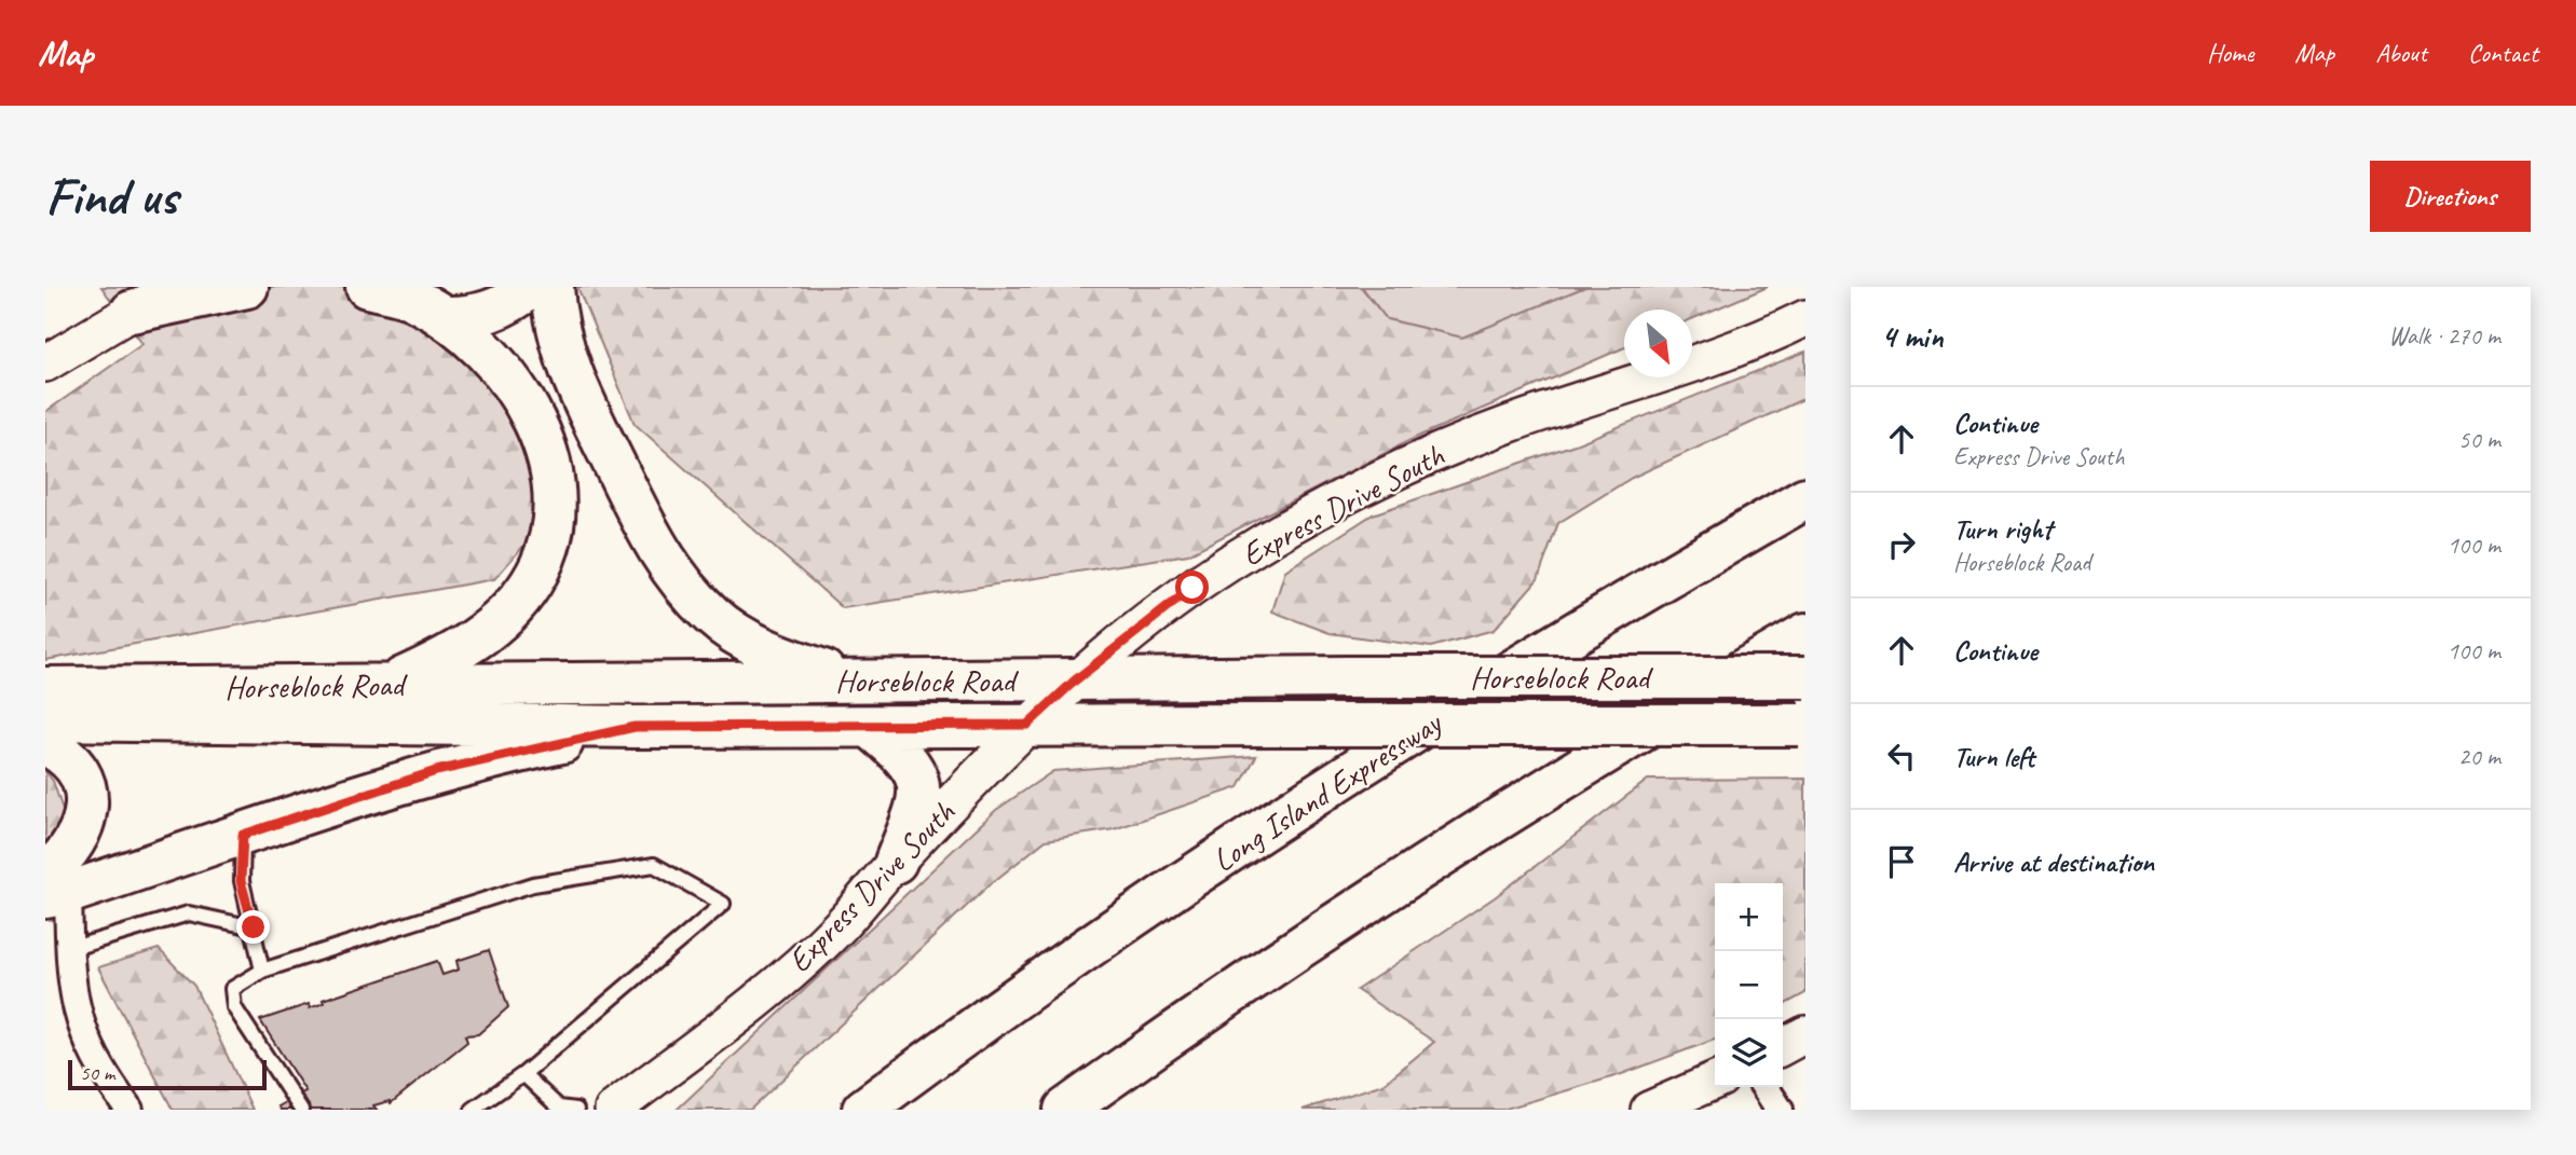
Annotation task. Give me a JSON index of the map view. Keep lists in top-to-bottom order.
{
  "streets": {
    "main road": ["Express Drive South", "Horseblock Road", "Long Island Expressway"]
  },
  "crossings": [
    ["Express Drive South", "Horseblock Road"]
  ],
  "scale_bar": "50 m",
  "north": "bottom right",
  "page": {
    "header": "Map",
    "nav": [
      "Home",
      "Map",
      "About",
      "Contact"
    ],
    "buttons": "Directions",
    "title": "Find us",
    "heading": ["4 min", "Walk · 270 m"],
    "list": [
      ["Continue", "Express Drive South", "50 m"],
      ["Turn right", "Horseblock Road", "100 m"],
      ["Continue", "100 m"],
      ["Turn left", "20 m"],
      "Arrive at destination"
    ],
    "map_buttons": ["+", "−"],
    "scale": "50 m"
  }
}
